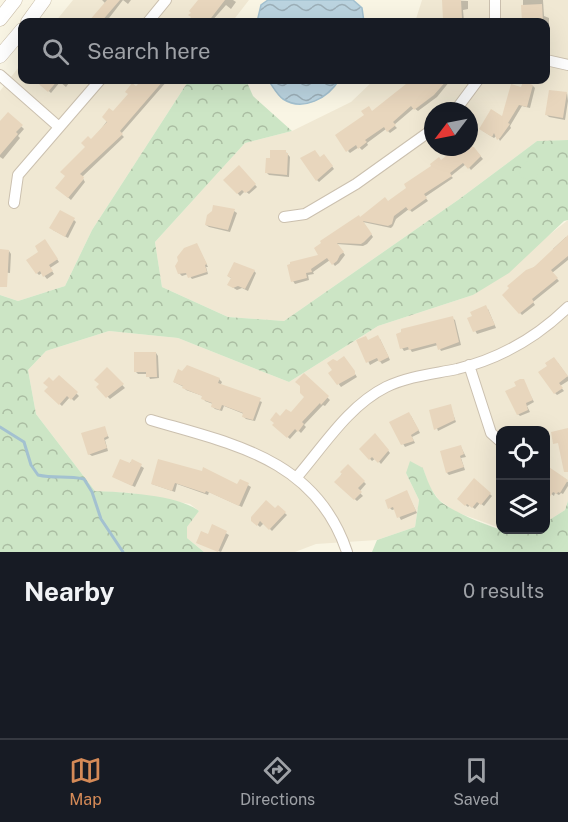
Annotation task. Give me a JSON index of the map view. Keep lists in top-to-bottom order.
{
  "north": "bottom left",
  "page": {
    "search": "Search here",
    "heading": ["Nearby", "0 results"],
    "nav": ["Map", "Directions", "Saved"]
  }
}
